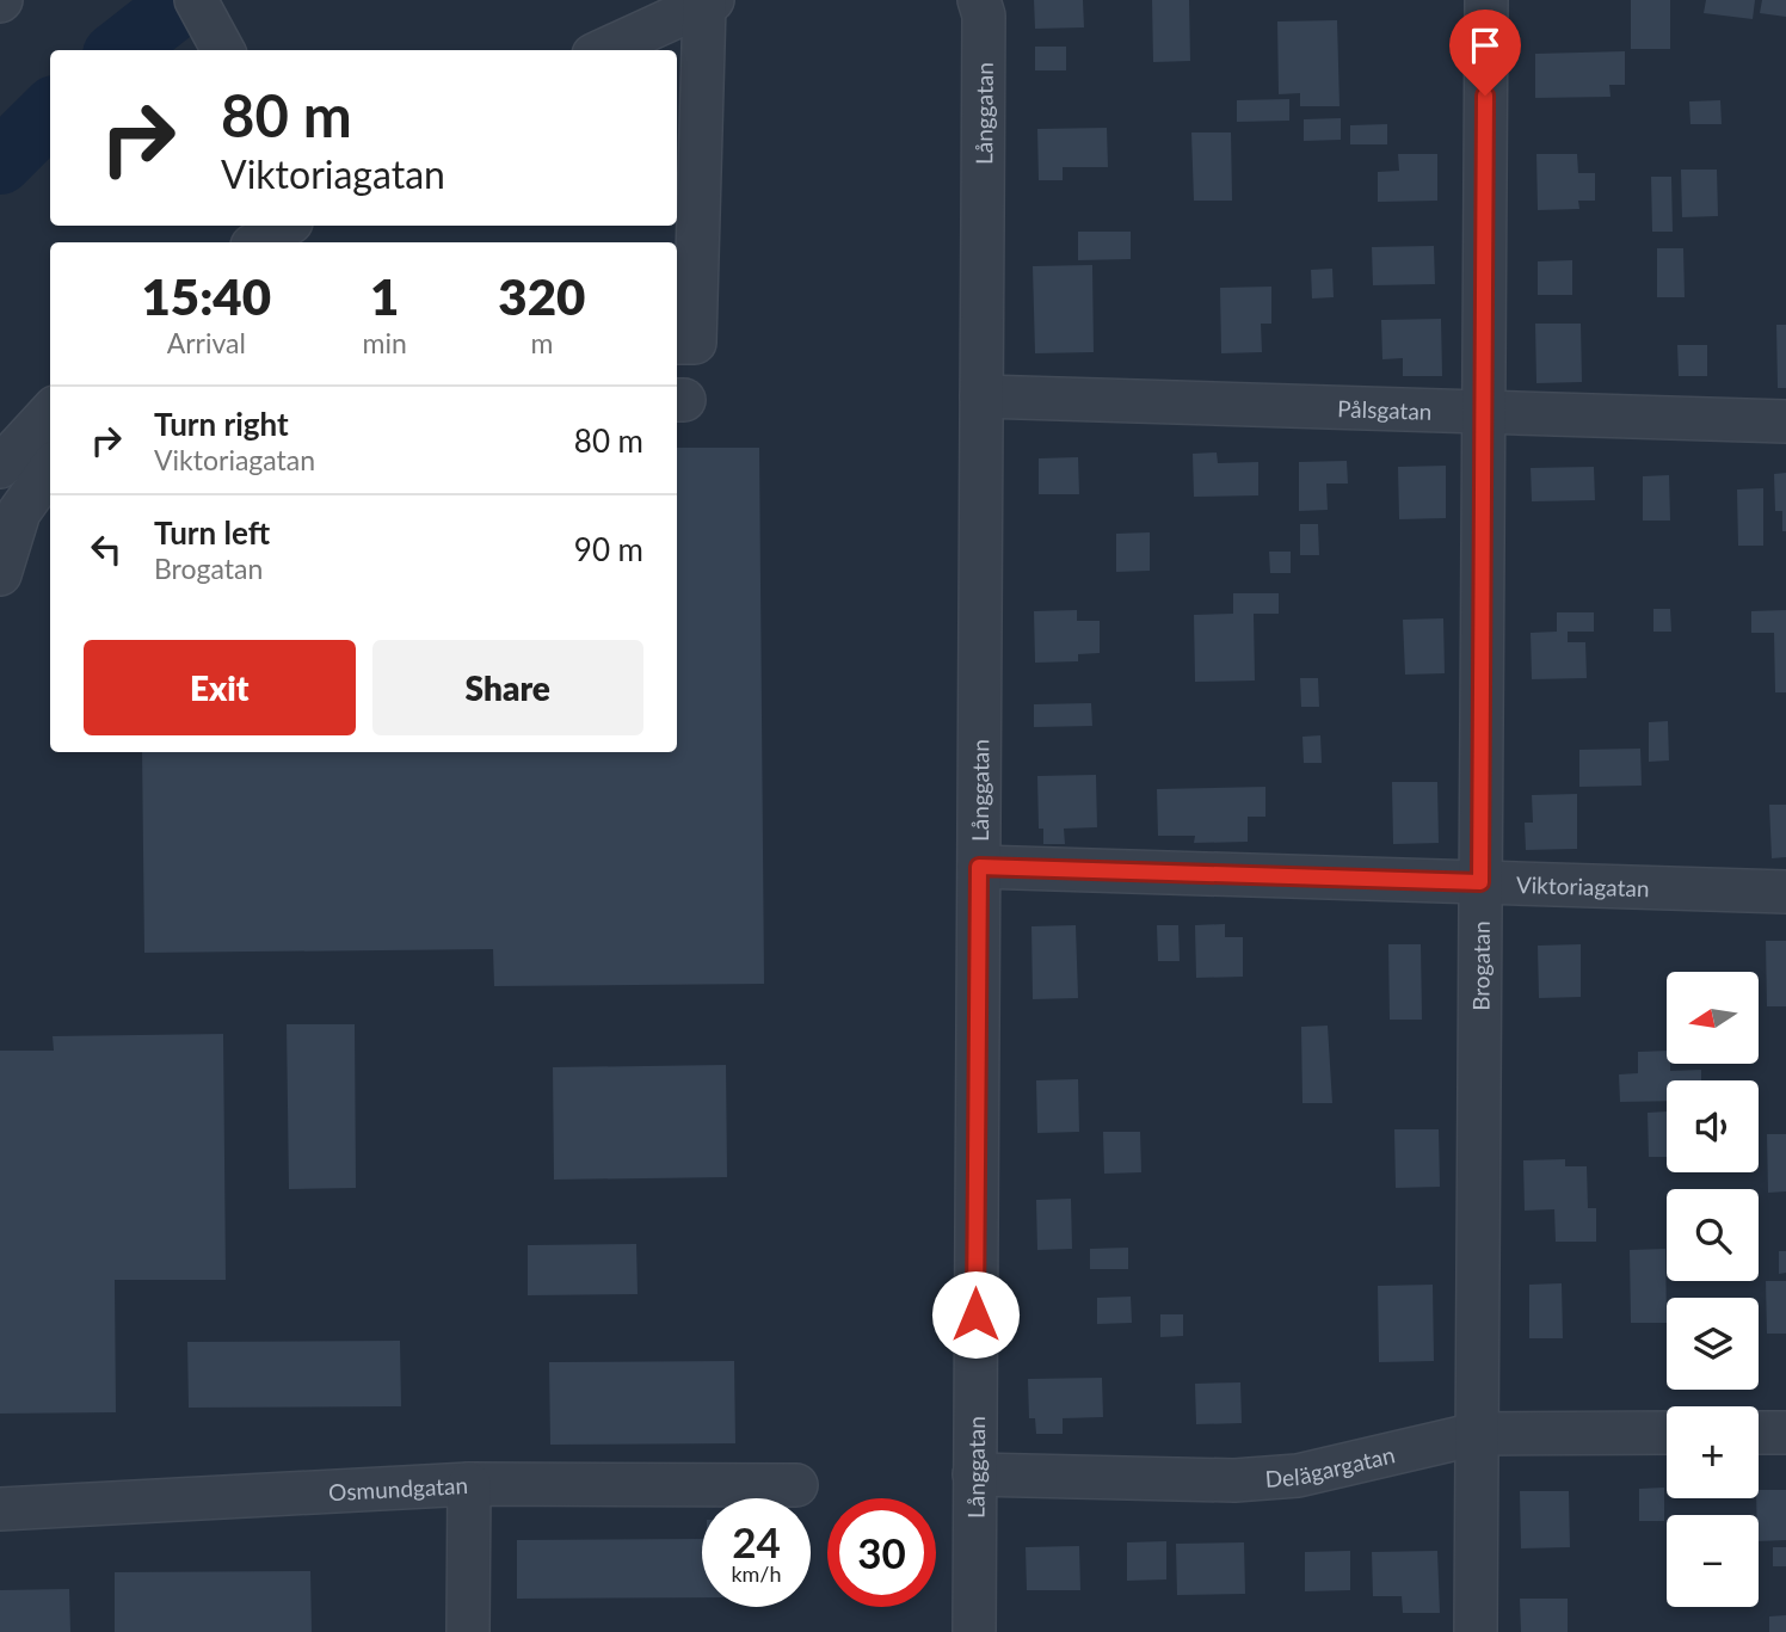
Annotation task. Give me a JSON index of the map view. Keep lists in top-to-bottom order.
{
  "streets": {
    "street": [
      "Långgatan",
      "Pålsgatan",
      "Viktoriagatan",
      "Brogatan",
      "Delägargatan",
      "Osmundgatan"
    ]
  },
  "crossings": [
    ["Långgatan", "Pålsgatan"],
    ["Långgatan", "Viktoriagatan"],
    ["Långgatan", "Delägargatan"],
    ["Pålsgatan", "Brogatan"],
    ["Viktoriagatan", "Brogatan"],
    ["Brogatan", "Delägargatan"]
  ],
  "north": "left",
  "page": {
    "turn": ["80 m", "Viktoriagatan"],
    "eta": [
      "15:40",
      "Arrival",
      "1",
      "min",
      "320",
      "m"
    ],
    "list": [
      {
        "name": "Turn right",
        "note": "Viktoriagatan",
        "value": "80 m"
      },
      {
        "name": "Turn left",
        "note": "Brogatan",
        "value": "90 m"
      }
    ],
    "buttons": ["Exit", "Share"],
    "map_buttons": ["+", "−"],
    "speed": "24 km/h",
    "limit": "30"
  }
}
